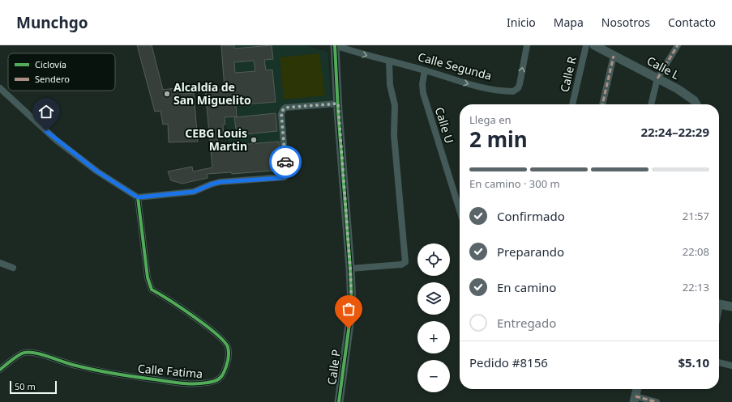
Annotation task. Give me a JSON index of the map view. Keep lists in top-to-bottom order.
{
  "streets": {
    "street": [
      "Calle Segunda",
      "Calle L",
      "Calle R",
      "Calle U",
      "Calle P",
      "Calle Fatima"
    ]
  },
  "crossings": [
    ["Calle Segunda", "Calle U"],
    ["Calle Segunda", "Calle P"]
  ],
  "places": ["Alcaldía de San Miguelito", "CEBG Louis Martin"],
  "legend": ["Ciclovía", "Sendero"],
  "scale_bar": "50 m",
  "page": {
    "header": "Munchgo",
    "nav": [
      "Inicio",
      "Mapa",
      "Nosotros",
      "Contacto"
    ],
    "heading": ["2 min", "Llega en", "22:24–22:29"],
    "panel": ["Pedido #8156", "$5.10"],
    "bar": "En camino · 300 m",
    "list": [
      ["Confirmado", "21:57"],
      ["Preparando", "22:08"],
      ["En camino", "22:13"],
      "Entregado"
    ],
    "map_buttons": ["+", "−"],
    "scale": "50 m"
  }
}
